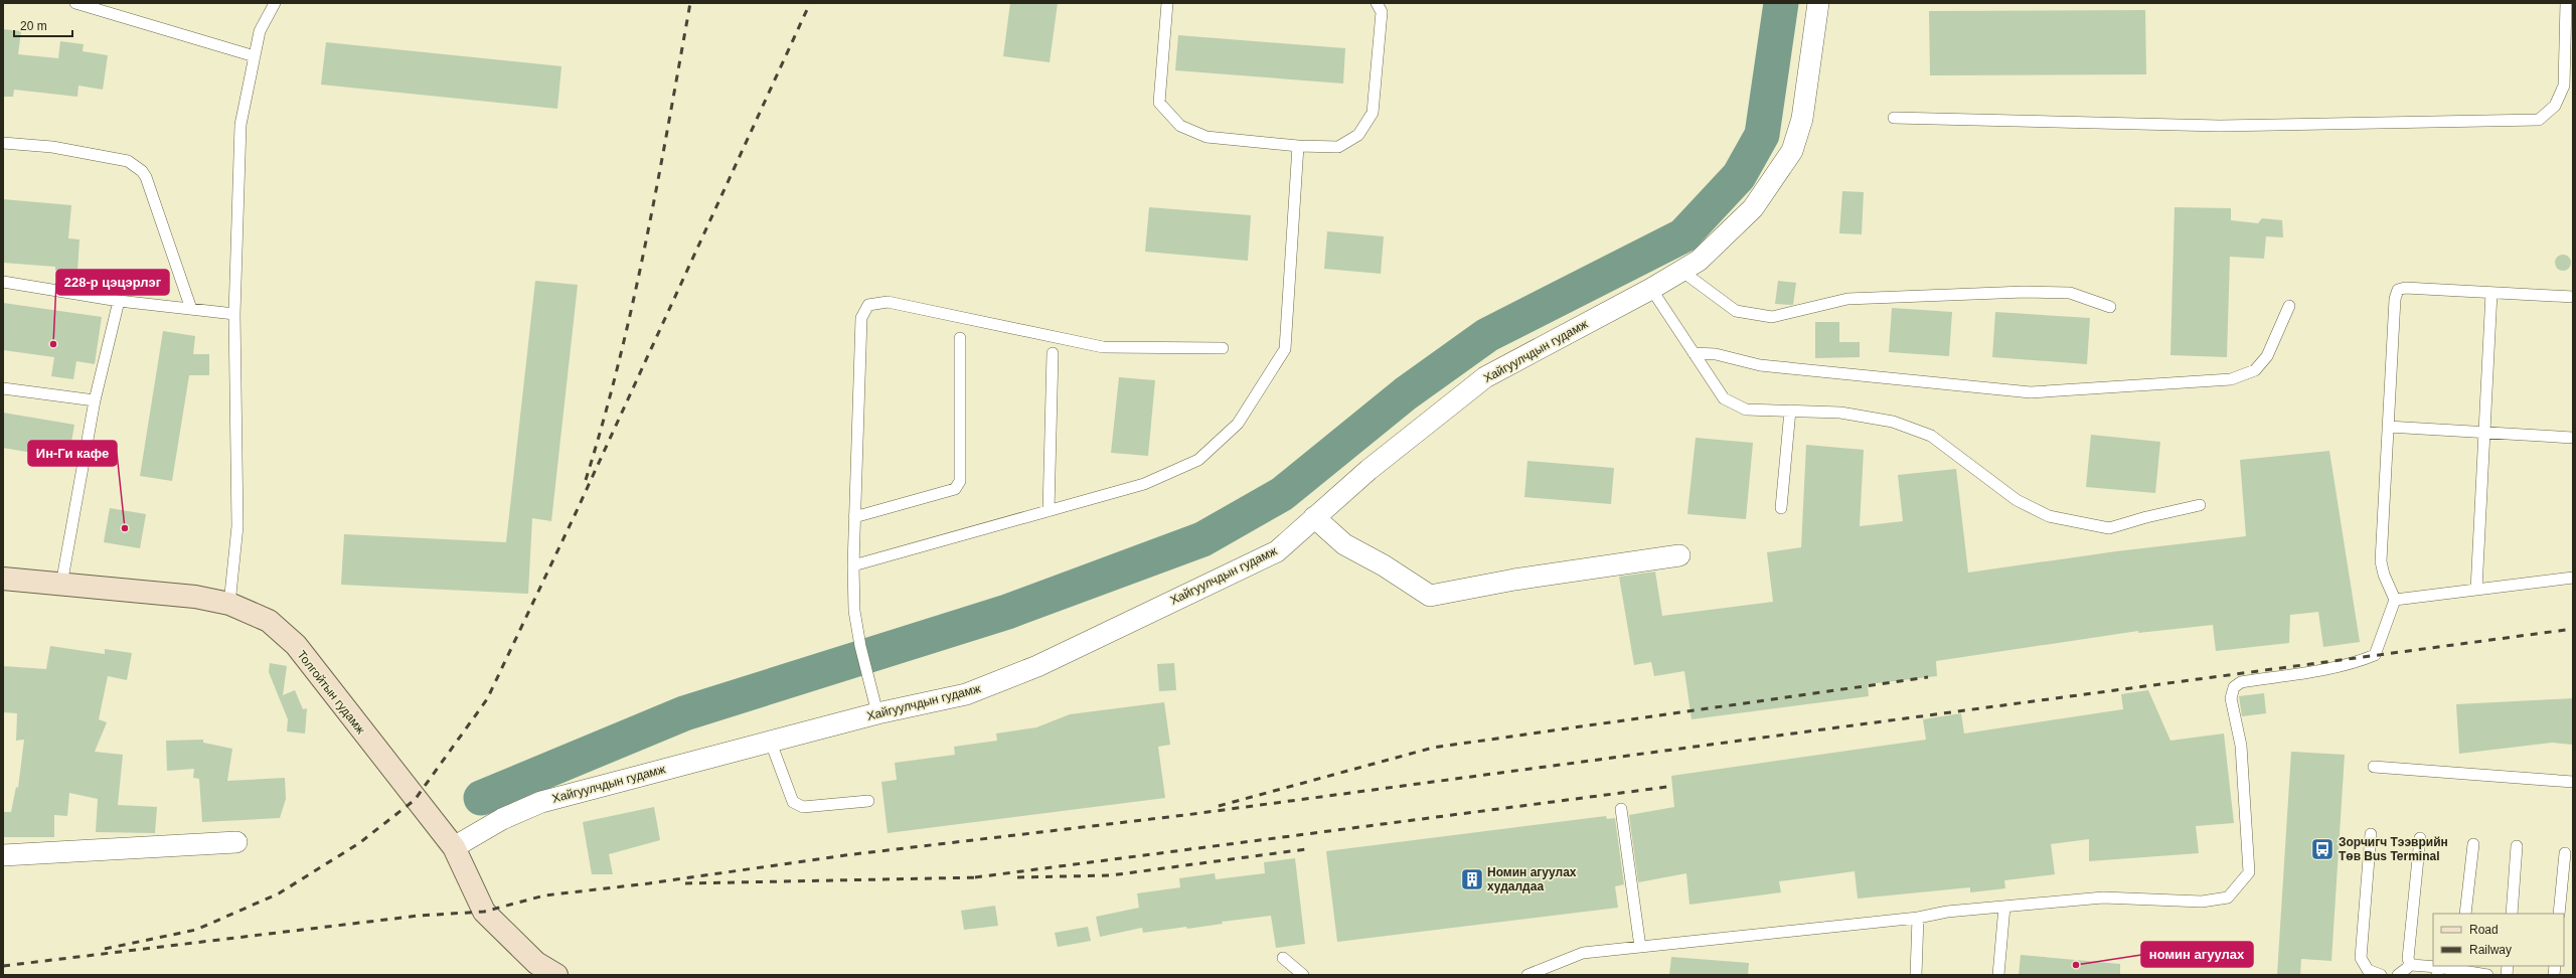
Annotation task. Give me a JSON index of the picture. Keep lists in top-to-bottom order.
{
  "streets": {
    "main road": ["Толгойтын гудамж"],
    "street": ["Хайгуулчдын гудамж"]
  },
  "crossings": [
    ["Хайгуулчдын гудамж", "Толгойтын гудамж"]
  ],
  "places": {
    "other": ["228-р цэцэрлэг", "Ин-Ги кафе", "номин агуулах"],
    "bus stop": ["Зорчигч Тээврийн Төв Bus Terminal"],
    "building": ["Номин агуулах худалдаа"]
  },
  "legend": ["Road", "Railway"],
  "scale_bar": "20 m"
}
